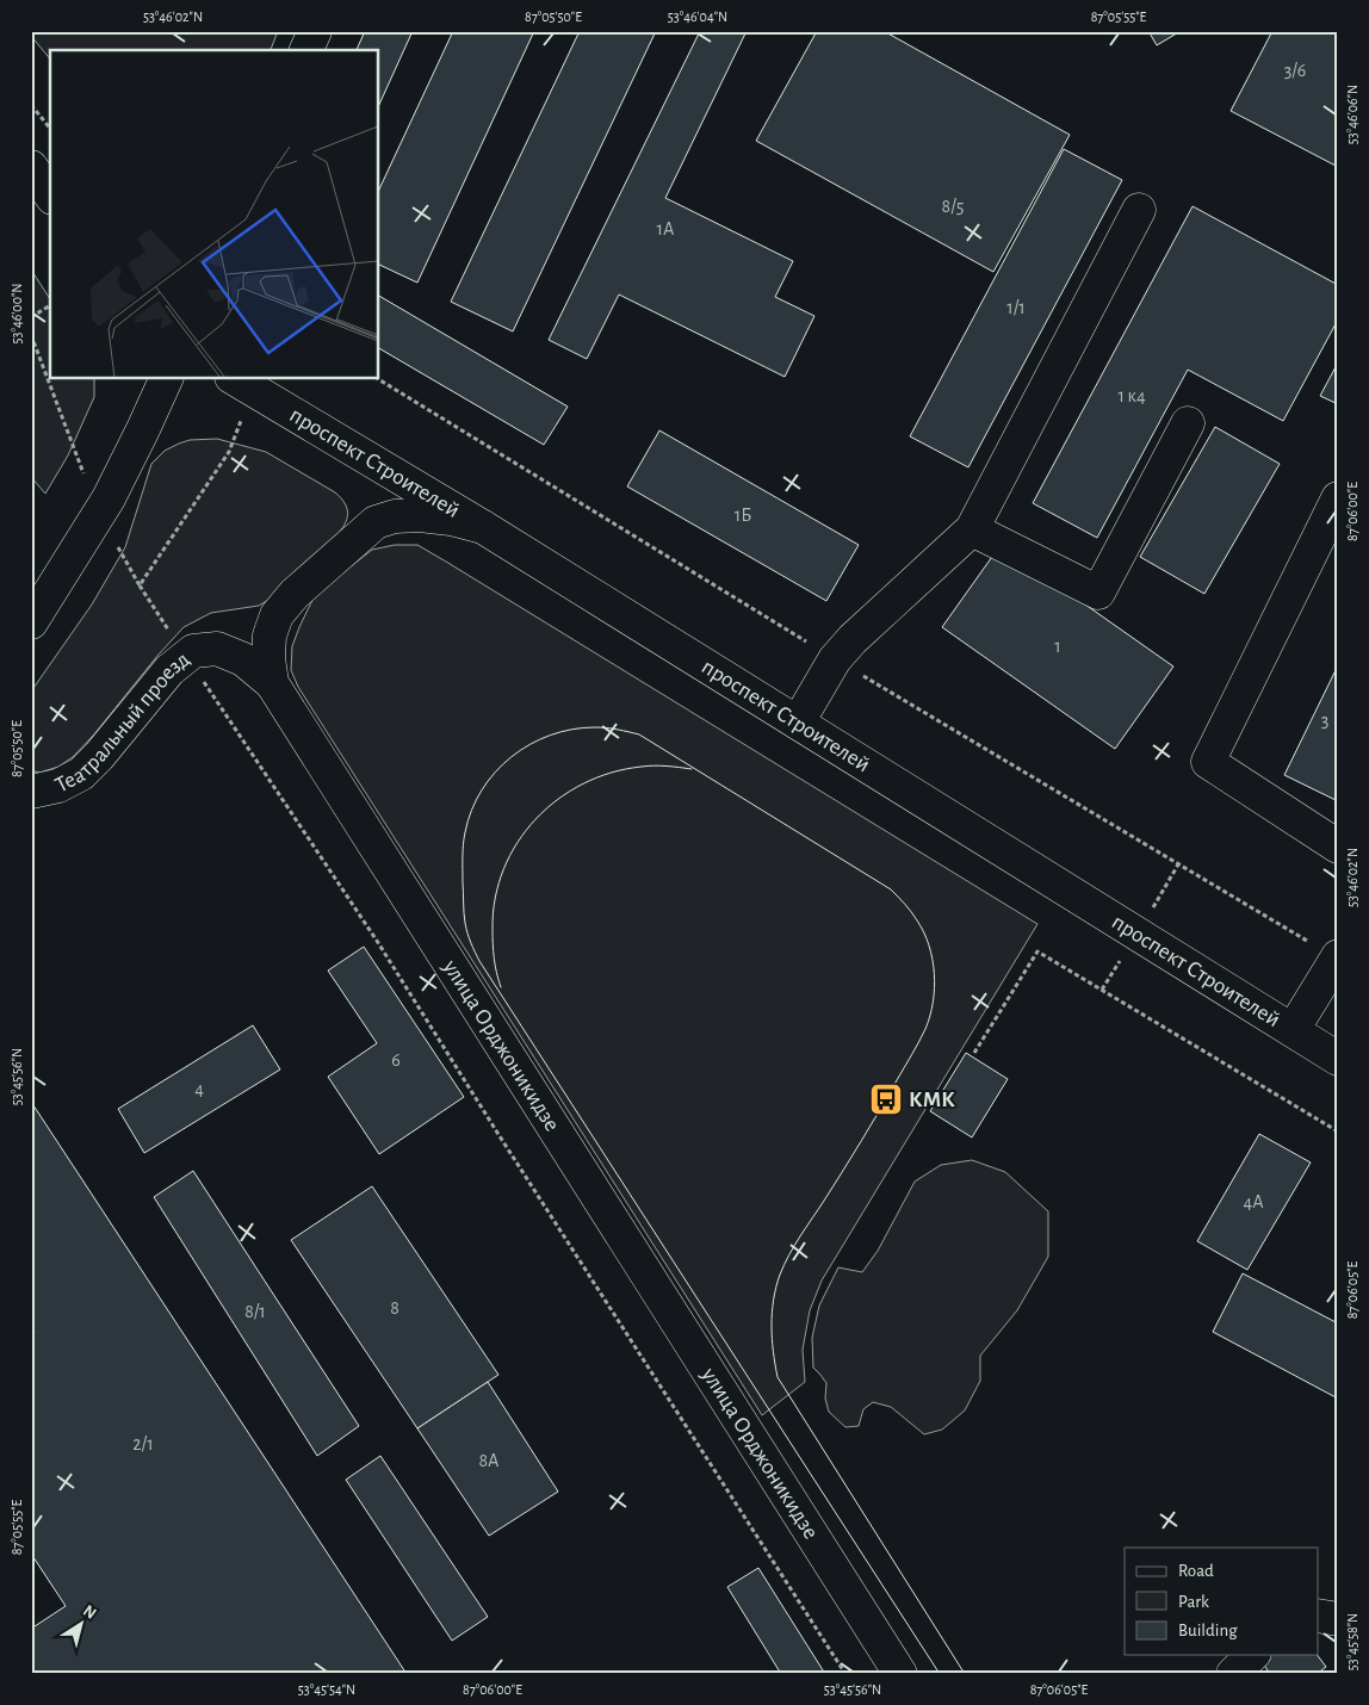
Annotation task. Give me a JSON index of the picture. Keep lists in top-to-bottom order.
{
  "streets": {
    "main road": ["проспект Строителей", "Театральный проезд", "улица Орджоникидзе"]
  },
  "crossings": [
    ["проспект Строителей", "улица Орджоникидзе"],
    ["Театральный проезд", "улица Орджоникидзе"]
  ],
  "places": {
    "bus stop": ["КМК"]
  },
  "house_numbers": [
    "3/6",
    "8/5",
    "1А",
    "1/1",
    "1 к4",
    "1Б",
    "1",
    "3",
    "6",
    "4",
    "4А",
    "8",
    "8/1",
    "2/1",
    "8А"
  ],
  "legend": ["Road", "Park", "Building"],
  "north": "top right",
  "coordinates": [
    "53°46'02\"N",
    "87°05'50\"E",
    "53°46'04\"N",
    "87°05'55\"E",
    "53°46'06\"N",
    "53°46'00\"N",
    "87°06'00\"E",
    "53°45'56\"N",
    "87°06'05\"E",
    "53°45'58\"N",
    "53°45'54\"N"
  ]
}
